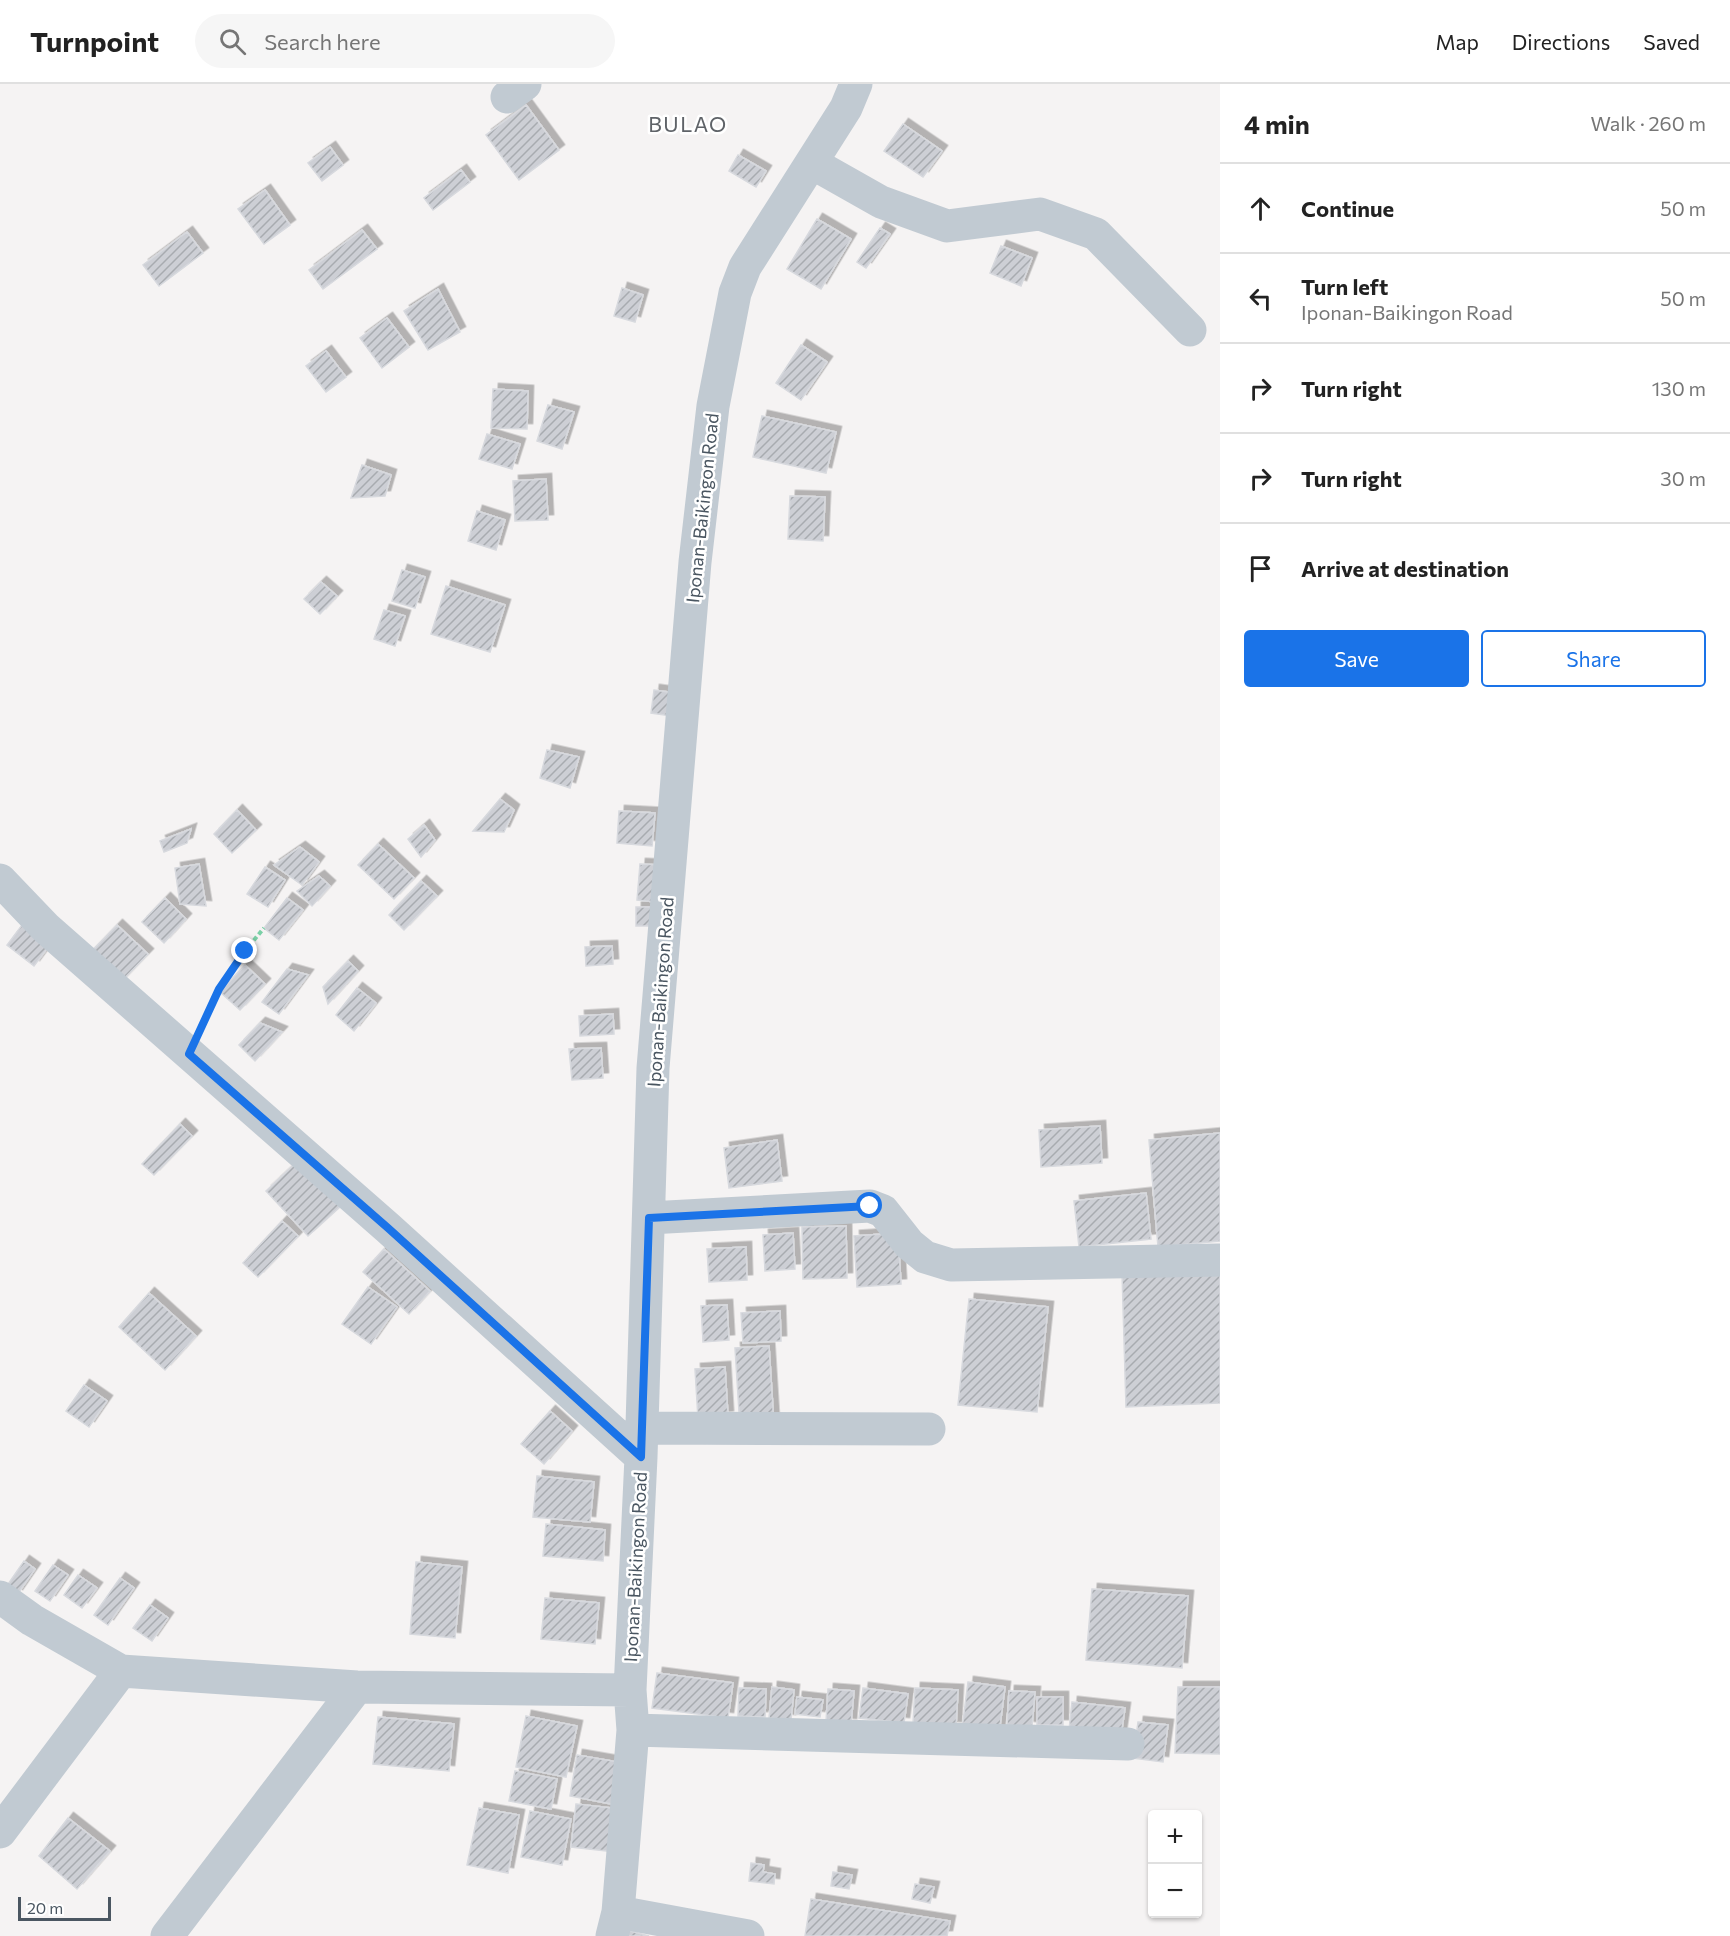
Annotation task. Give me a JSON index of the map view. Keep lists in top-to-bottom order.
{
  "streets": {
    "street": ["Iponan-Baikingon Road"]
  },
  "districts": ["BULAO"],
  "scale_bar": "20 m",
  "page": {
    "header": "Turnpoint",
    "search": "Search here",
    "nav": ["Map", "Directions", "Saved"],
    "heading": ["4 min", "Walk · 260 m"],
    "list": [
      ["Continue", "50 m"],
      ["Turn left", "Iponan-Baikingon Road", "50 m"],
      ["Turn right", "130 m"],
      ["Turn right", "30 m"],
      "Arrive at destination"
    ],
    "buttons": ["Save", "Share"],
    "map_buttons": ["+", "−"],
    "scale": "20 m"
  }
}
